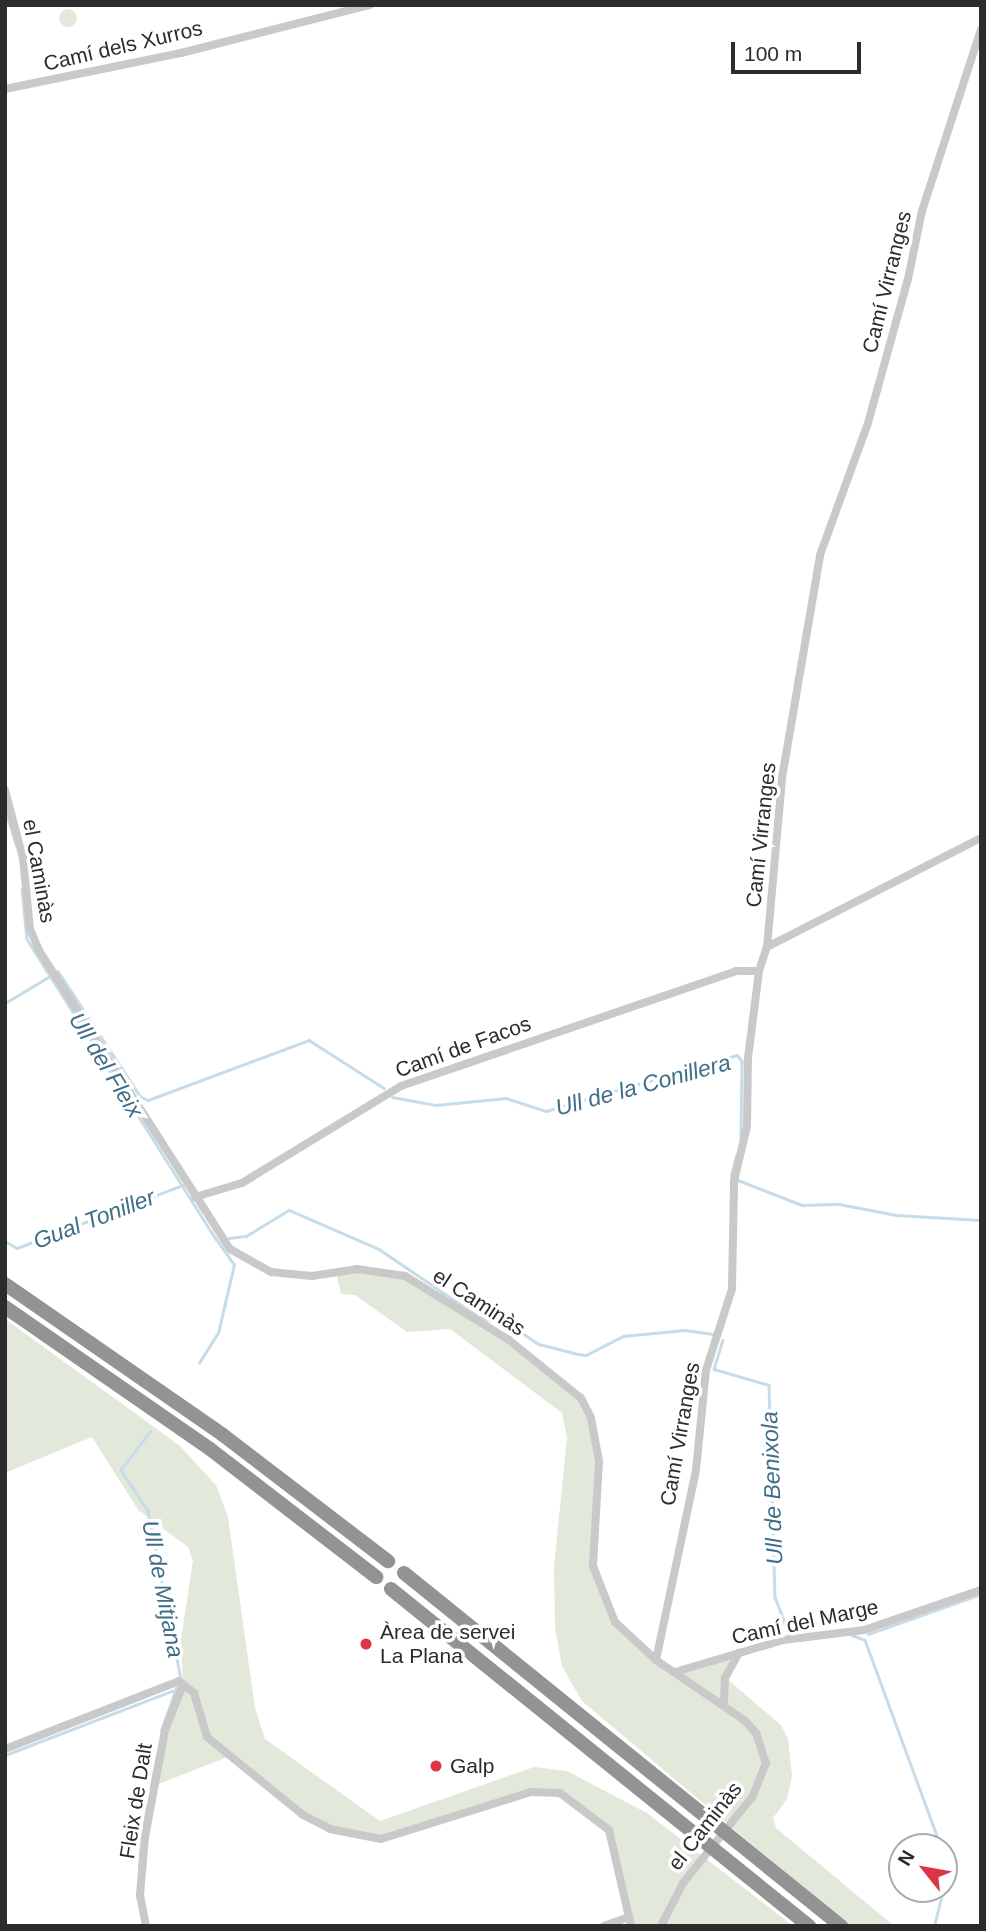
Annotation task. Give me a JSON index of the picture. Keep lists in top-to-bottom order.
{
  "streets": {
    "street": [
      "Camí dels Xurros",
      "Camí Virranges",
      "el Caminàs",
      "Camí de Facos",
      "Camí del Marge",
      "Fleix de Dalt"
    ]
  },
  "crossings": [
    ["Camí Virranges", "el Caminàs"],
    ["Camí Virranges", "Camí de Facos"],
    ["el Caminàs", "Camí de Facos"],
    ["el Caminàs", "Camí del Marge"]
  ],
  "water": [
    "Ull del Fleix",
    "Ull de la Conillera",
    "Gual Toniller",
    "Ull de Benixola",
    "Ull de Mitjana"
  ],
  "places": ["Àrea de servei La Plana", "Galp"],
  "scale_bar": "100 m",
  "north": "top left"
}
